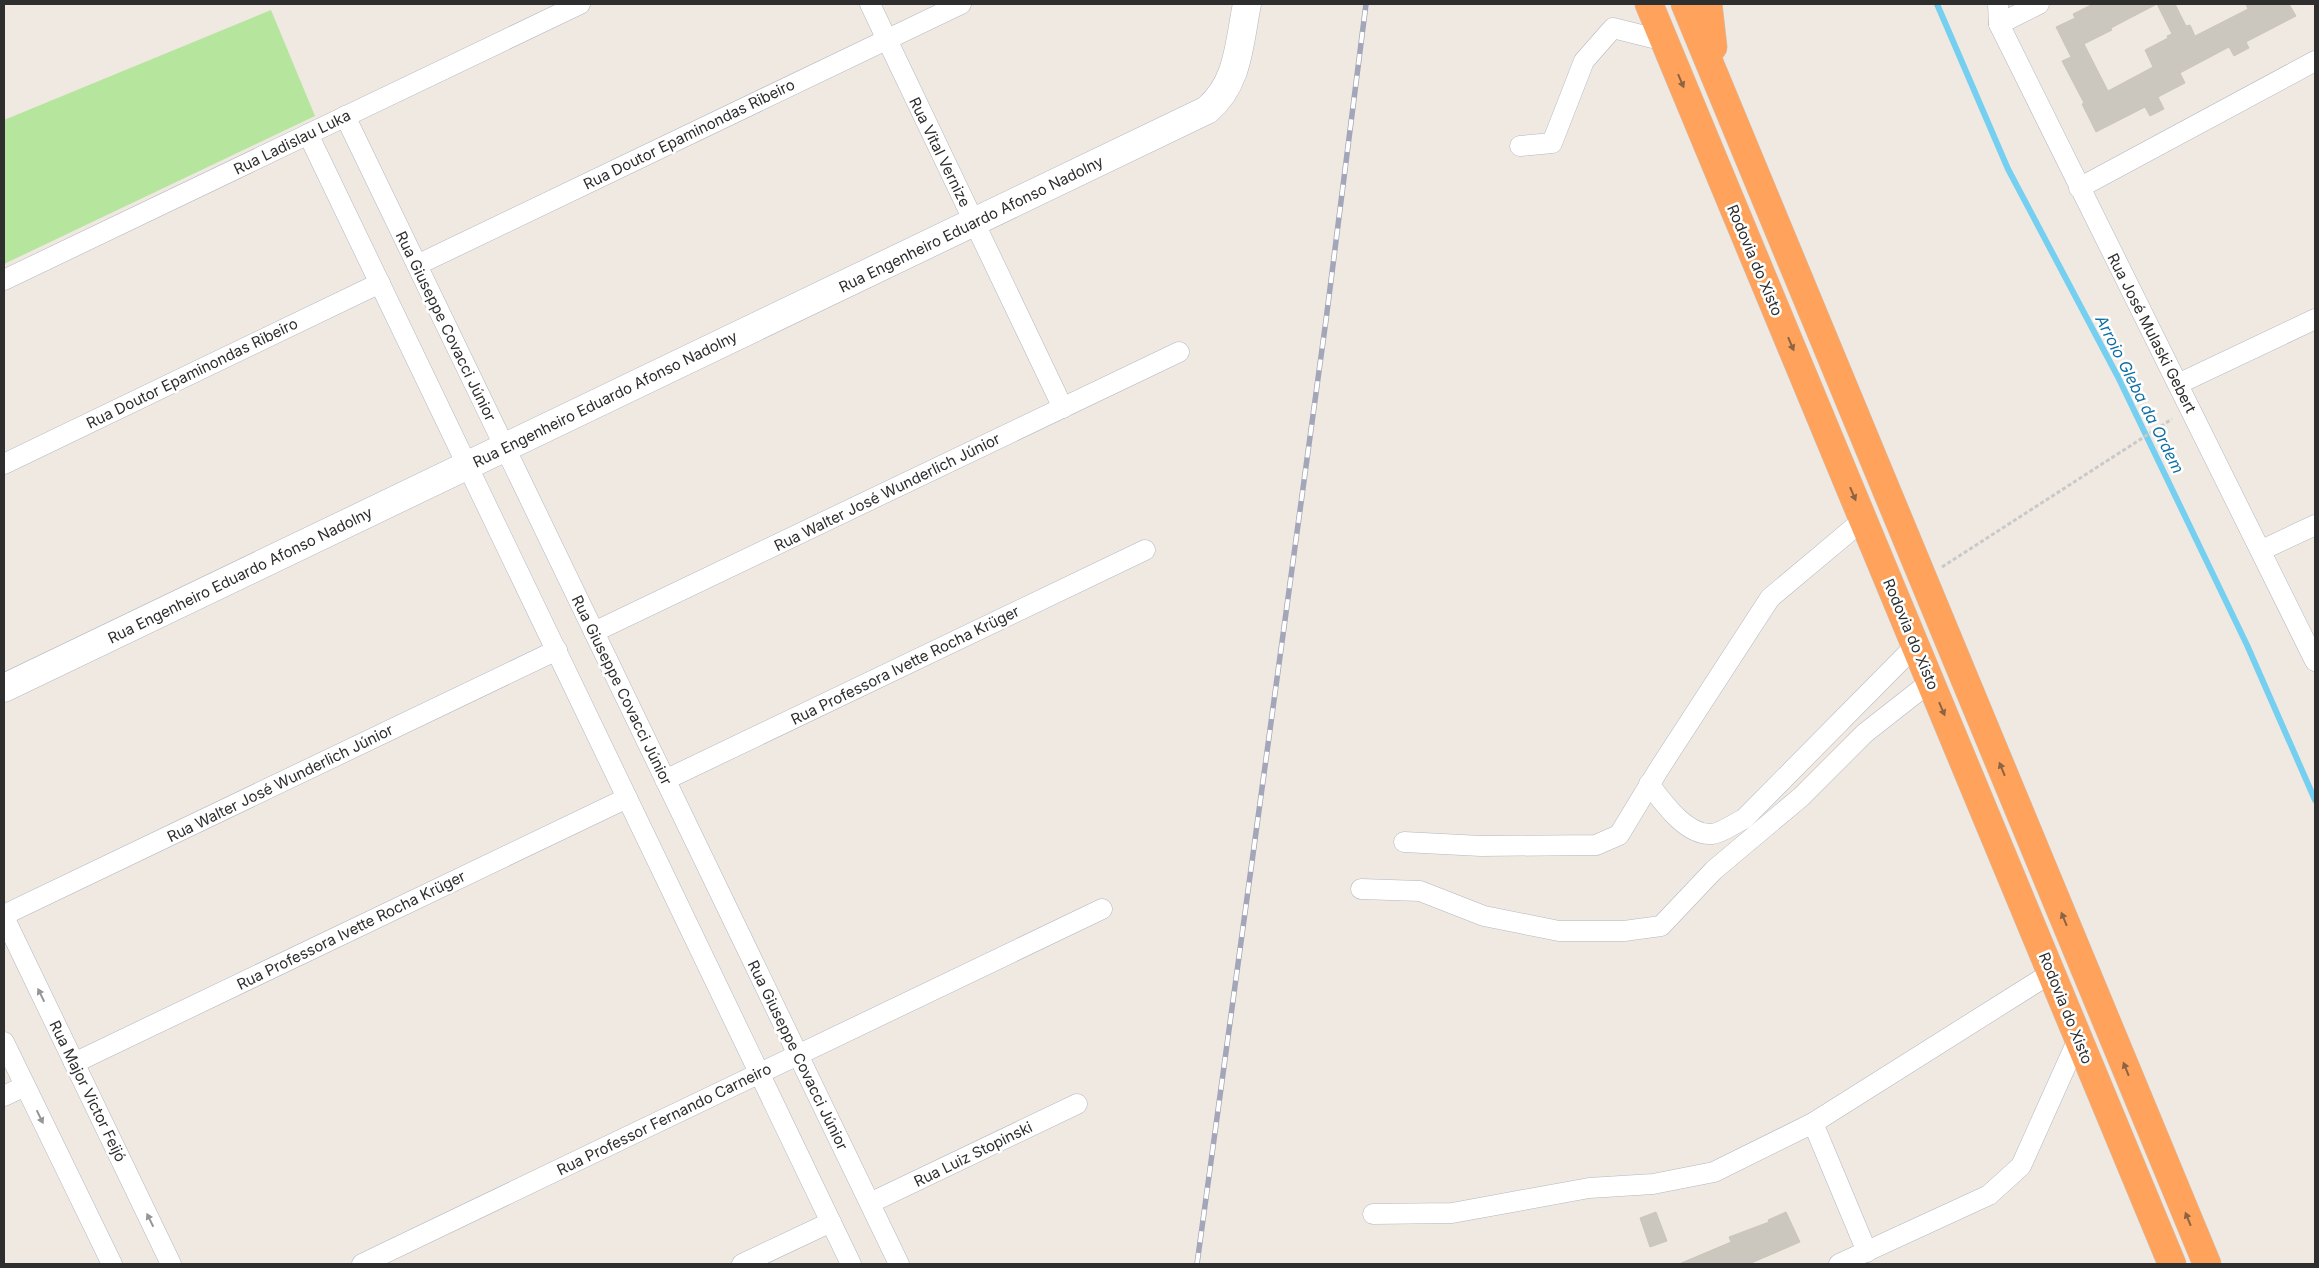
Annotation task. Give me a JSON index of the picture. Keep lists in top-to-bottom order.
{
  "streets": {
    "highway": ["Rodovia do Xisto"],
    "street": [
      "Rua Doutor Epaminondas Ribeiro",
      "Rua Ladislau Luka",
      "Rua Vital Vernize",
      "Rua Engenheiro Eduardo Afonso Nadolny",
      "Rua Giuseppe Covacci Júnior",
      "Rua José Mulaski Gebert",
      "Rua Walter José Wunderlich Júnior",
      "Rua Professora Ivette Rocha Krüger",
      "Rua Major Victor Feijó",
      "Rua Professor Fernando Carneiro",
      "Rua Luiz Stopinski"
    ]
  },
  "crossings": [
    ["Rua Doutor Epaminondas Ribeiro", "Rua Vital Vernize"],
    ["Rua Doutor Epaminondas Ribeiro", "Rua Giuseppe Covacci Júnior"],
    ["Rua Ladislau Luka", "Rua Giuseppe Covacci Júnior"],
    ["Rua Vital Vernize", "Rua Engenheiro Eduardo Afonso Nadolny"],
    ["Rua Vital Vernize", "Rua Walter José Wunderlich Júnior"],
    ["Rua Engenheiro Eduardo Afonso Nadolny", "Rua Giuseppe Covacci Júnior"],
    ["Rua Giuseppe Covacci Júnior", "Rua Walter José Wunderlich Júnior"],
    ["Rua Giuseppe Covacci Júnior", "Rua Professora Ivette Rocha Krüger"],
    ["Rua Giuseppe Covacci Júnior", "Rua Professor Fernando Carneiro"],
    ["Rua Giuseppe Covacci Júnior", "Rua Luiz Stopinski"],
    ["Rua Walter José Wunderlich Júnior", "Rua Major Victor Feijó"],
    ["Rua Professora Ivette Rocha Krüger", "Rua Major Victor Feijó"]
  ],
  "water": ["Arroio Gleba da Ordem"]
}
